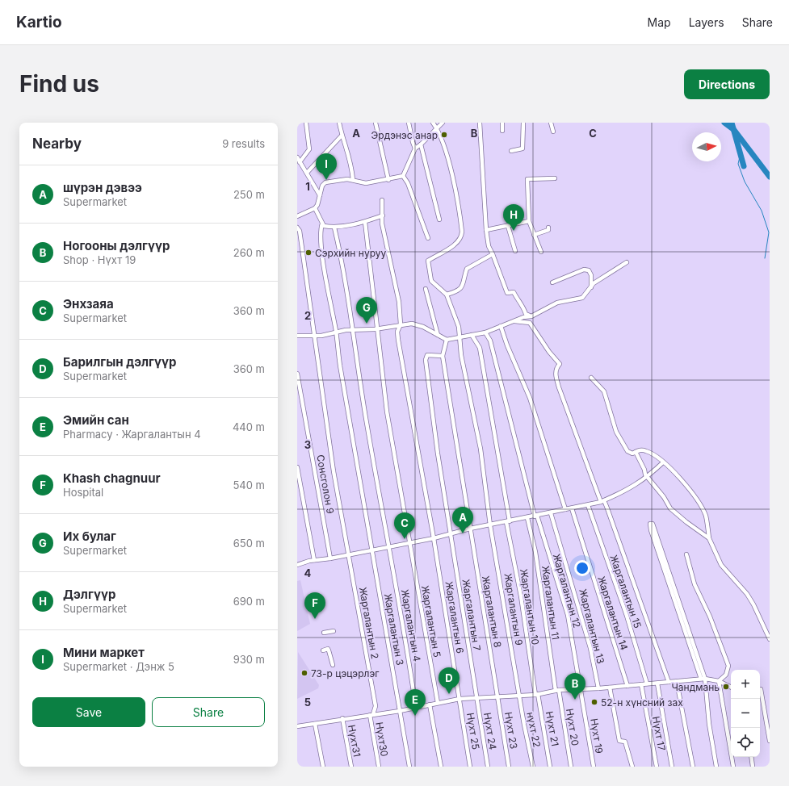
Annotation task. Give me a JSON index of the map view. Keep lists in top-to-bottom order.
{
  "streets": {
    "street": [
      "Сонсголон 9",
      "Жаргалантын 12",
      "Жаргалантын 15",
      "Жаргалантын 11",
      "Жаргалантын 10",
      "Жаргалантын 9",
      "Жаргалантын 8",
      "Жаргалантын 14",
      "Жаргалантын 7",
      "Жаргалантын 6",
      "Жаргалантын 5",
      "Жаргалантын 2",
      "Жаргалантын 4",
      "Жаргалантын 13",
      "Жаргалантын 3",
      "Нүхт 20",
      "Нүхт 21",
      "нүхт 22",
      "Нүхт 23",
      "Нүхт 25",
      "Нүхт 24",
      "Нүхт 17",
      "Нүхт 19",
      "Нүхт30",
      "Нүхт31"
    ]
  },
  "crossings": [
    ["Жаргалантын 12", "Нүхт 19"],
    ["Жаргалантын 11", "Нүхт 20"],
    ["Жаргалантын 10", "Нүхт 21"],
    ["Жаргалантын 9", "нүхт 22"],
    ["Жаргалантын 8", "Жаргалантын 7"],
    ["Жаргалантын 8", "Нүхт 23"],
    ["Жаргалантын 7", "Нүхт 24"],
    ["Жаргалантын 6", "Нүхт 25"],
    ["Жаргалантын 2", "Нүхт30"]
  ],
  "places": [
    "Эрдэнэс анар",
    "Сэрхийн нуруу",
    "73-р цэцэрлэг",
    "Чандмань",
    "52-н хүнсний зах"
  ],
  "north": "right",
  "page": {
    "header": "Kartio",
    "nav": ["Map", "Layers", "Share"],
    "buttons": [
      "Directions",
      ["Save", "Share"]
    ],
    "title": "Find us",
    "heading": ["Nearby", "9 results"],
    "pins": [
      "I",
      "H",
      "G",
      "A",
      "C",
      "F",
      "D",
      "B",
      "E"
    ],
    "list": [
      {
        "mark": "A",
        "name": "шүрэн дэвээ",
        "note": "Supermarket",
        "value": "250 m"
      },
      {
        "mark": "B",
        "name": "Ногооны дэлгүүр",
        "note": "Shop · Нүхт 19",
        "value": "260 m"
      },
      {
        "mark": "C",
        "name": "Энхзаяа",
        "note": "Supermarket",
        "value": "360 m"
      },
      {
        "mark": "D",
        "name": "Барилгын дэлгүүр",
        "note": "Supermarket",
        "value": "360 m"
      },
      {
        "mark": "E",
        "name": "Эмийн сан",
        "note": "Pharmacy · Жаргалантын 4",
        "value": "440 m"
      },
      {
        "mark": "F",
        "name": "Khash chagnuur",
        "note": "Hospital",
        "value": "540 m"
      },
      {
        "mark": "G",
        "name": "Их булаг",
        "note": "Supermarket",
        "value": "650 m"
      },
      {
        "mark": "H",
        "name": "Дэлгүүр",
        "note": "Supermarket",
        "value": "690 m"
      },
      {
        "mark": "I",
        "name": "Мини маркет",
        "note": "Supermarket · Дэнж 5",
        "value": "930 m"
      }
    ],
    "map_buttons": ["+", "−"]
  },
  "grid": {
    "columns": ["A", "B", "C"],
    "rows": [
      "1",
      "2",
      "3",
      "4",
      "5"
    ]
  }
}
